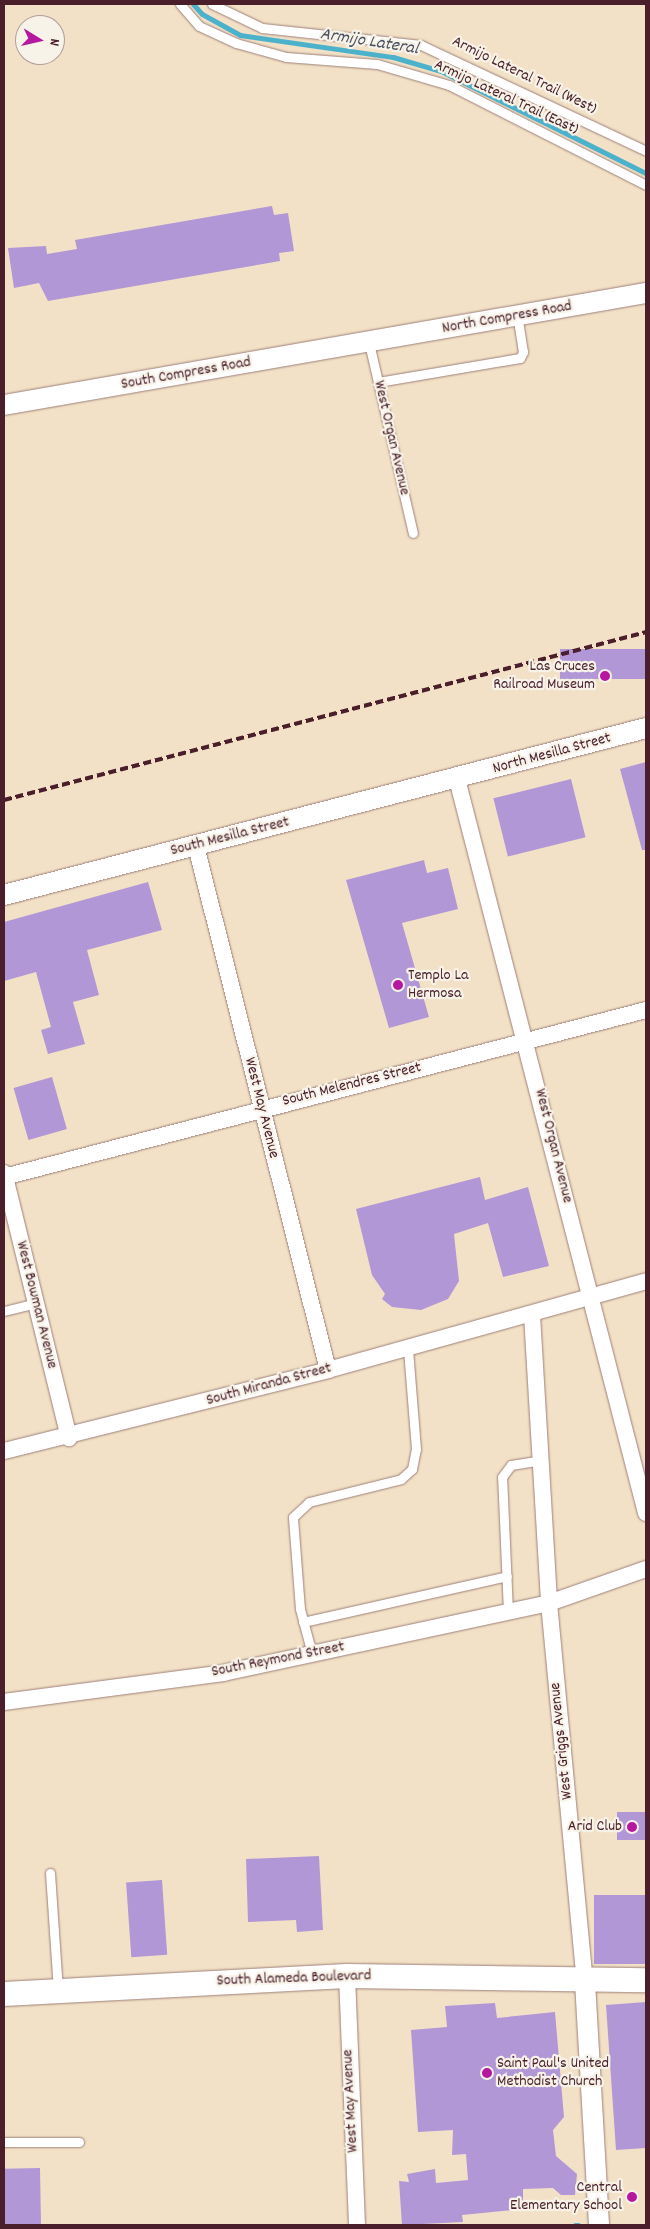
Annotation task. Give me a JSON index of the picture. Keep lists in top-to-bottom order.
{
  "streets": {
    "main road": ["South Alameda Boulevard"],
    "street": [
      "North Compress Road",
      "South Compress Road",
      "West Organ Avenue",
      "North Mesilla Street",
      "South Mesilla Street",
      "South Melendres Street",
      "West May Avenue",
      "West Bowman Avenue",
      "South Miranda Street",
      "South Reymond Street",
      "West Griggs Avenue"
    ],
    "lane": ["Armijo Lateral Trail (West)", "Armijo Lateral Trail (East)"]
  },
  "crossings": [
    ["North Compress Road", "South Compress Road"],
    ["North Compress Road", "West Organ Avenue"],
    ["South Compress Road", "West Organ Avenue"],
    ["West Organ Avenue", "North Mesilla Street"],
    ["West Organ Avenue", "South Mesilla Street"],
    ["West Organ Avenue", "South Melendres Street"],
    ["West Organ Avenue", "South Miranda Street"],
    ["North Mesilla Street", "South Mesilla Street"],
    ["South Mesilla Street", "West May Avenue"],
    ["South Melendres Street", "West May Avenue"],
    ["South Melendres Street", "West Bowman Avenue"],
    ["West May Avenue", "South Miranda Street"],
    ["West May Avenue", "South Alameda Boulevard"],
    ["West Bowman Avenue", "South Miranda Street"],
    ["South Miranda Street", "West Griggs Avenue"],
    ["South Reymond Street", "West Griggs Avenue"],
    ["West Griggs Avenue", "South Alameda Boulevard"]
  ],
  "water": ["Armijo Lateral"],
  "places": [
    "Las Cruces Railroad Museum",
    "Templo La Hermosa",
    "Arid Club",
    "Saint Paul's United Methodist Church",
    "Central Elementary School"
  ],
  "north": "right"
}
